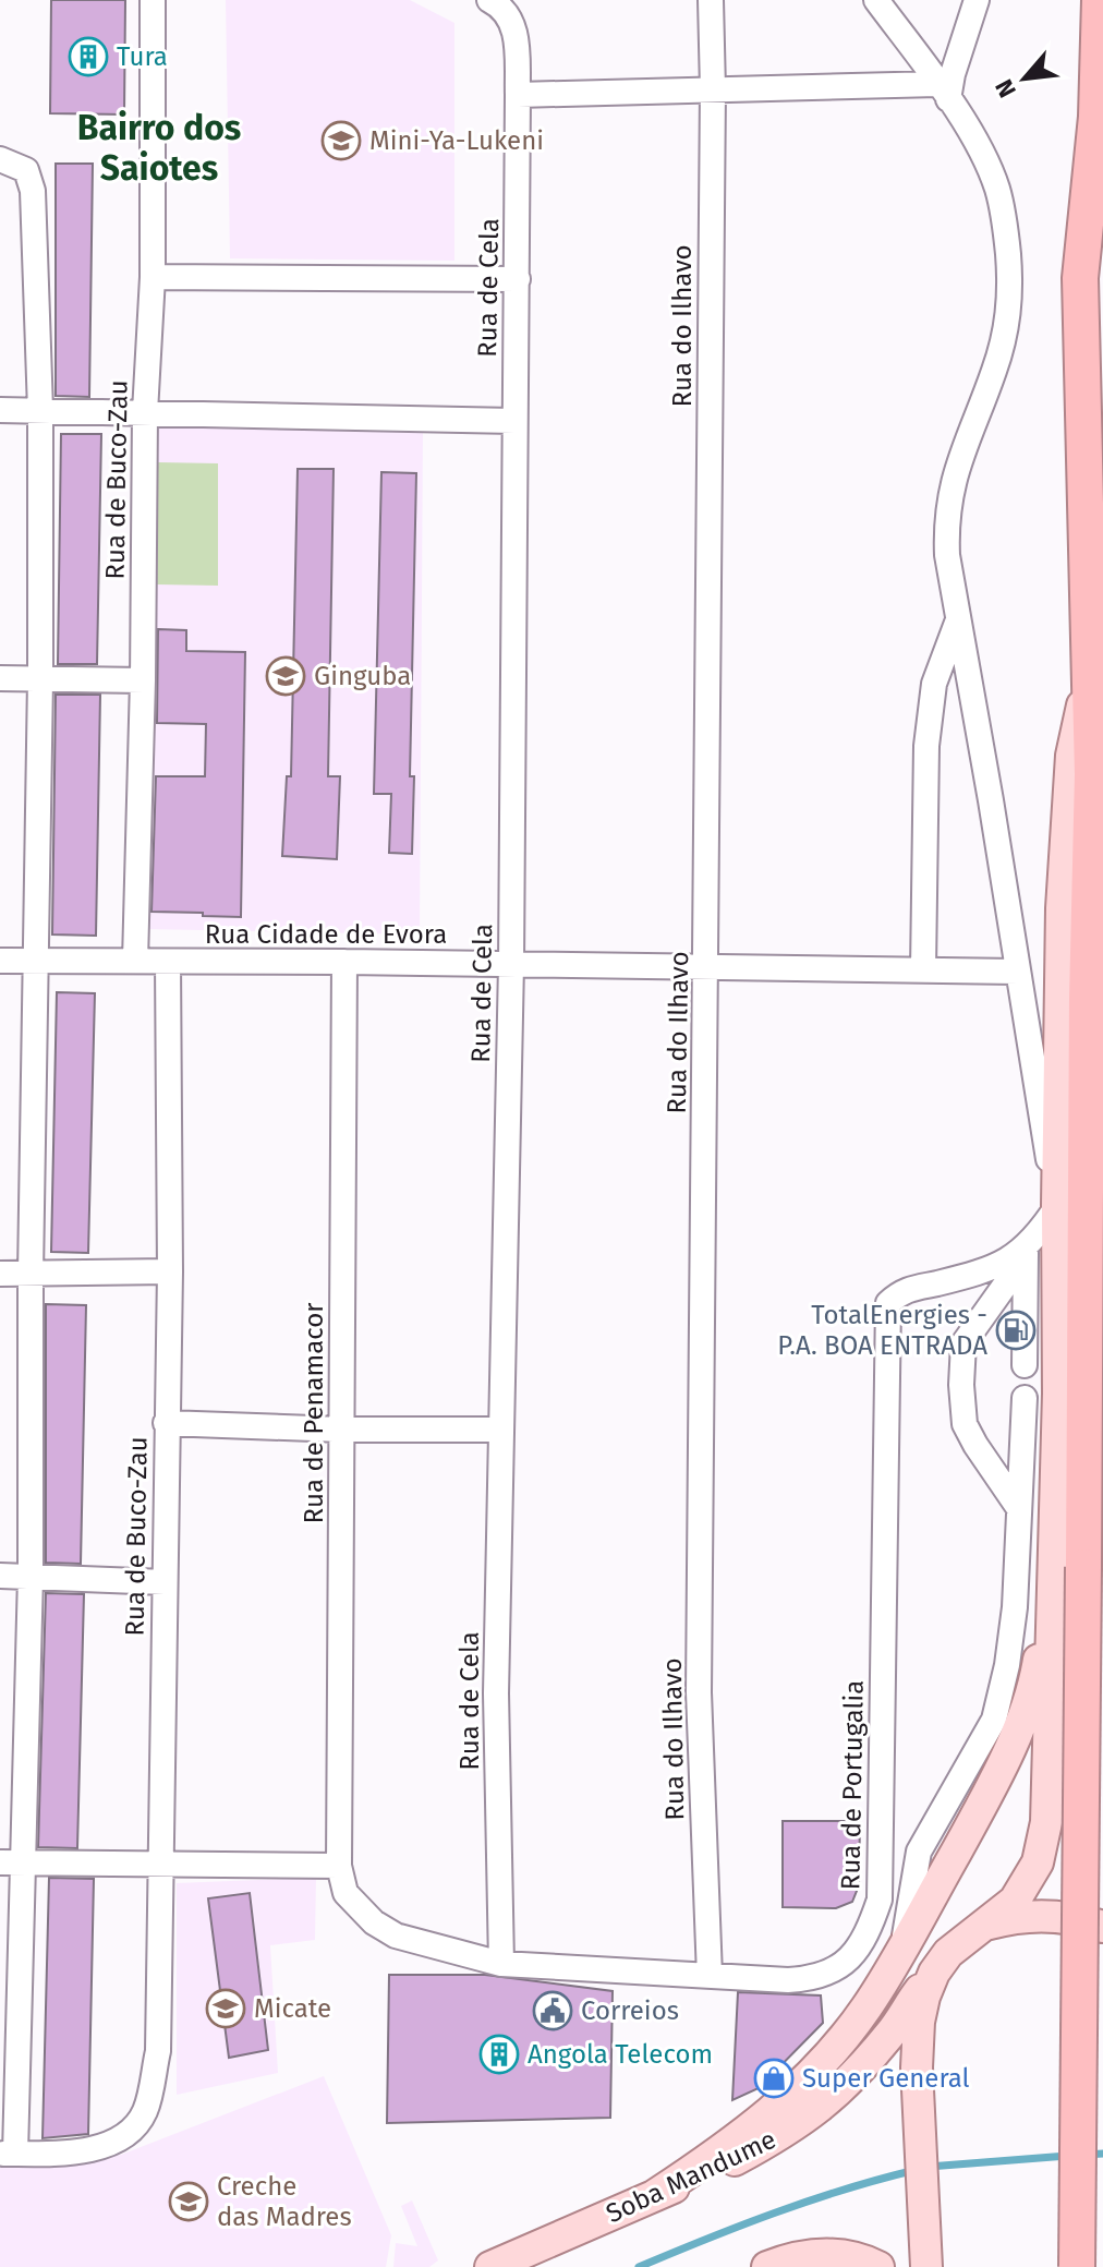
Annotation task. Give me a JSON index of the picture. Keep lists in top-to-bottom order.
{
  "streets": {
    "main road": ["Soba Mandume"],
    "street": [
      "Rua de Cela",
      "Rua do Ilhavo",
      "Rua de Buco-Zau",
      "Rua Cidade de Evora",
      "Rua de Penamacor",
      "Rua de Portugalia"
    ]
  },
  "crossings": [
    ["Rua de Cela", "Rua Cidade de Evora"],
    ["Rua de Cela", "Rua de Portugalia"],
    ["Rua do Ilhavo", "Rua Cidade de Evora"],
    ["Rua do Ilhavo", "Rua de Portugalia"],
    ["Rua de Buco-Zau", "Rua Cidade de Evora"],
    ["Rua Cidade de Evora", "Rua de Penamacor"],
    ["Rua de Penamacor", "Rua de Portugalia"]
  ],
  "districts": ["Bairro dos Saiotes"],
  "places": {
    "building": ["Tura", "Angola Telecom"],
    "school or university": [
      "Mini-Ya-Lukeni",
      "Ginguba",
      "Micate",
      "Creche das Madres"
    ],
    "fuel station": ["TotalEnergies - P.A. BOA ENTRADA"],
    "public building": ["Correios"],
    "shop": ["Super General"]
  },
  "north": "bottom left"
}
